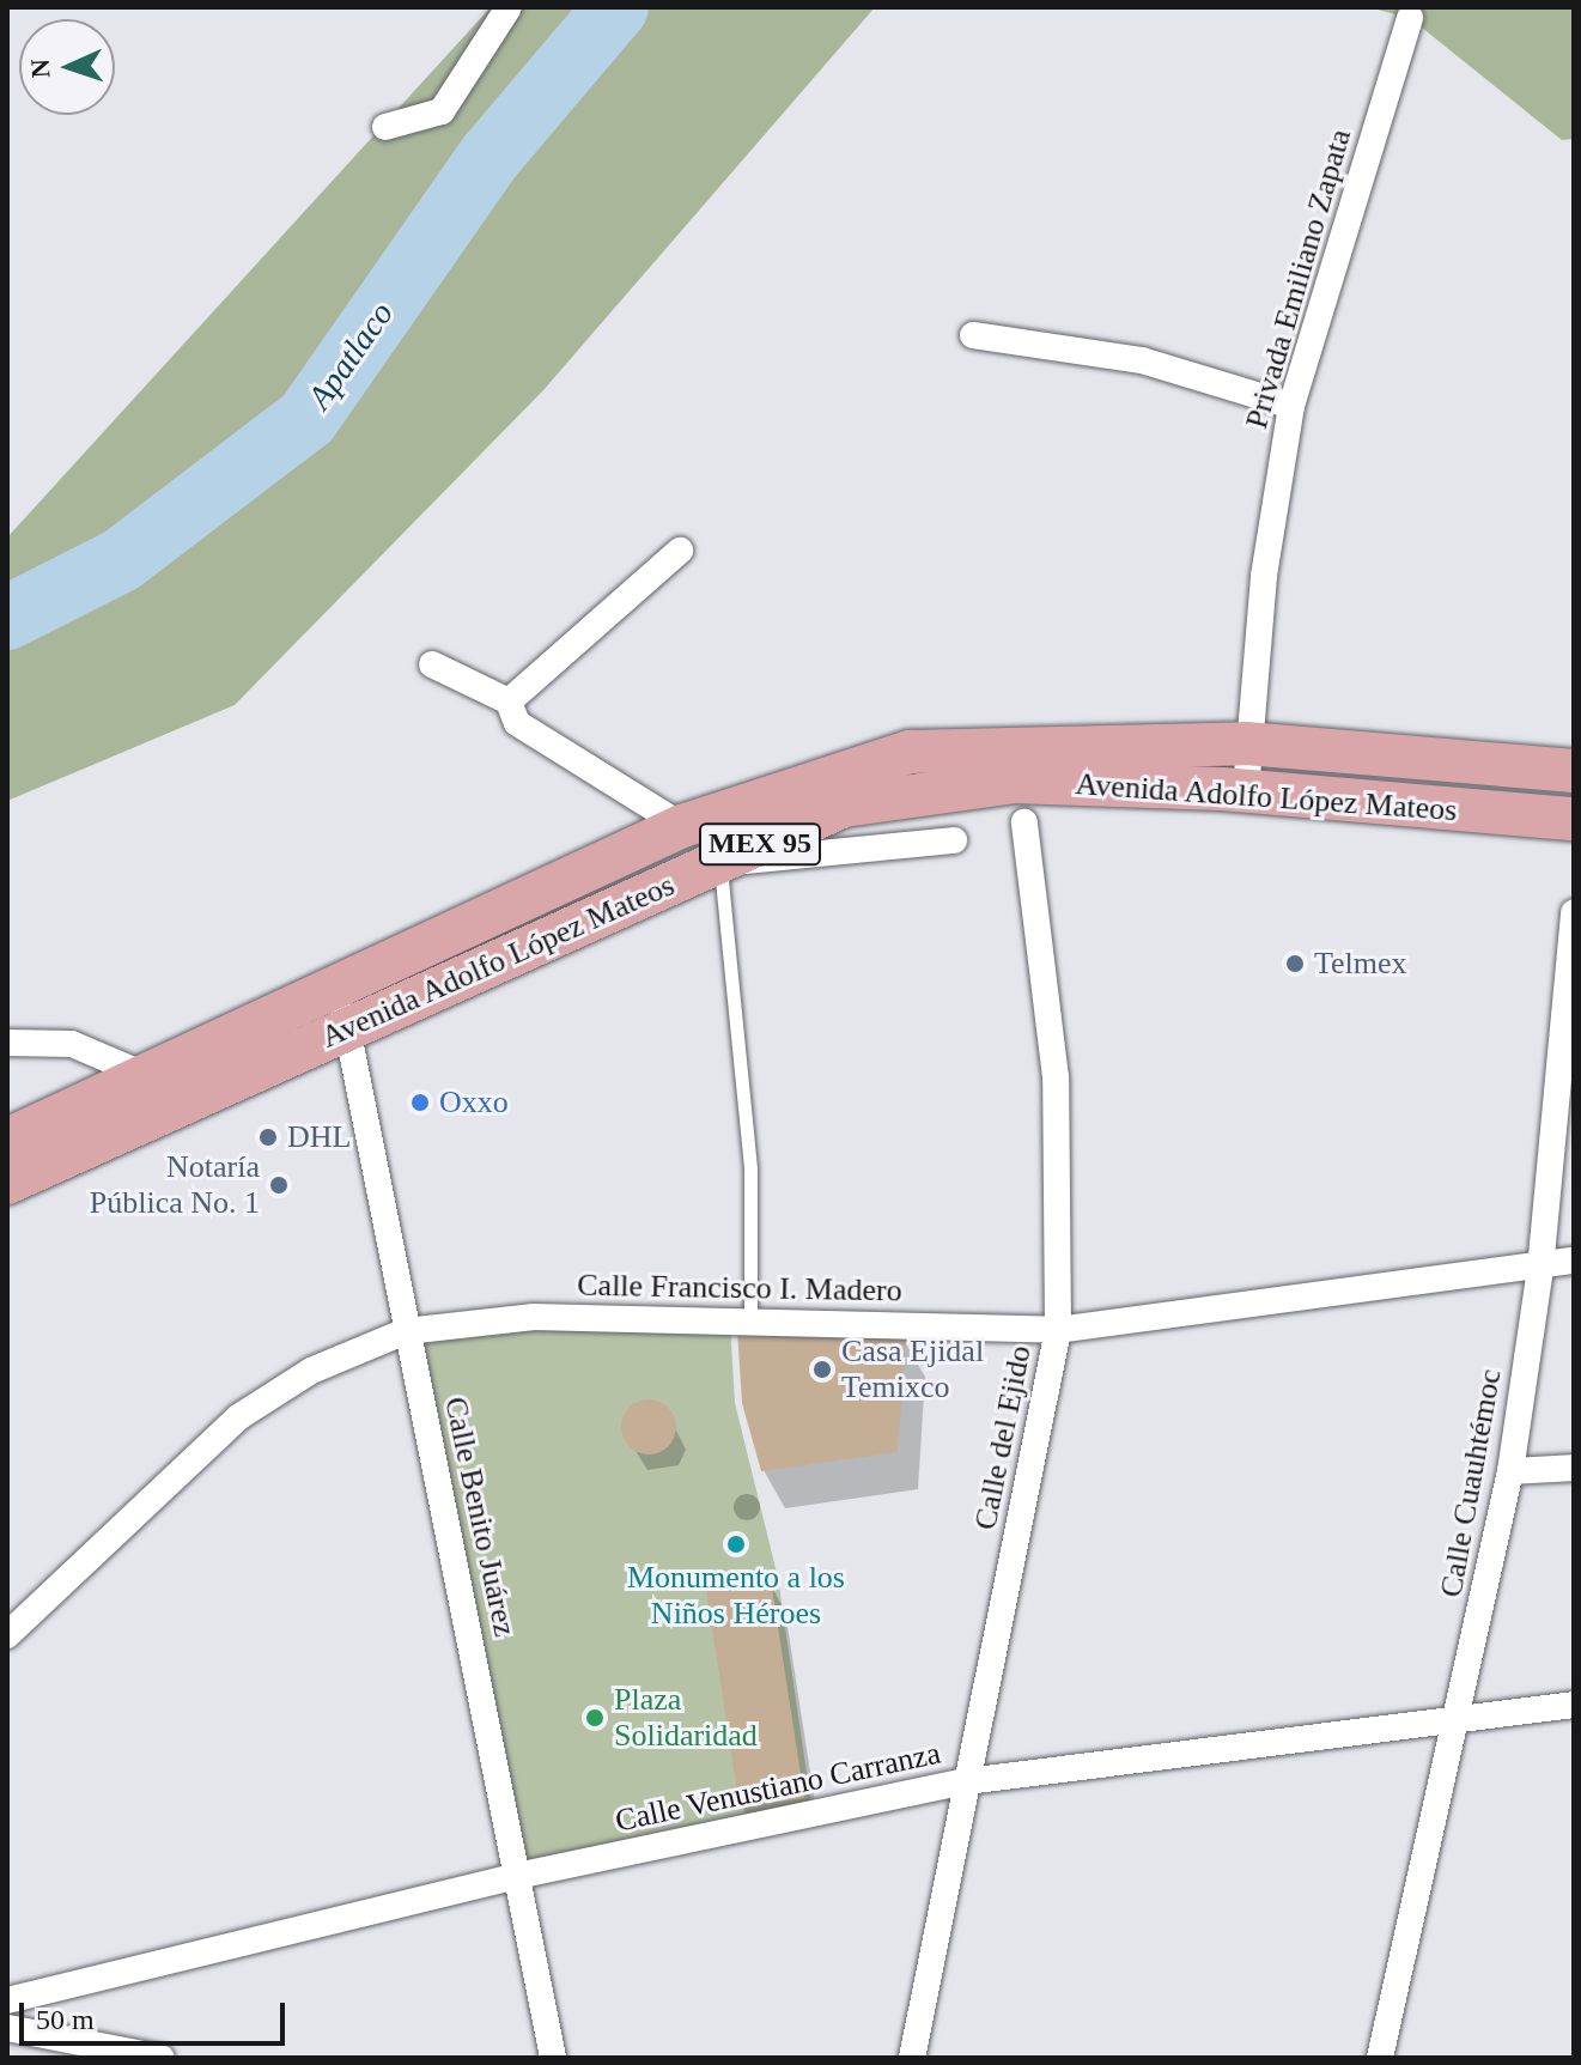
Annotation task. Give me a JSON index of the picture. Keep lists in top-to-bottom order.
{
  "streets": {
    "main road": ["Avenida Adolfo López Mateos", "MEX 95"],
    "street": [
      "Privada Emiliano Zapata",
      "Calle Francisco I. Madero",
      "Calle del Ejido",
      "Calle Cuauhtémoc",
      "Calle Benito Juárez",
      "Calle Venustiano Carranza"
    ]
  },
  "crossings": [
    ["Privada Emiliano Zapata", "Avenida Adolfo López Mateos"],
    ["Avenida Adolfo López Mateos", "Calle Benito Juárez"],
    ["Calle Francisco I. Madero", "Calle del Ejido"],
    ["Calle Francisco I. Madero", "Calle Cuauhtémoc"],
    ["Calle Francisco I. Madero", "Calle Benito Juárez"],
    ["Calle del Ejido", "Calle Venustiano Carranza"],
    ["Calle Cuauhtémoc", "Calle Venustiano Carranza"],
    ["Calle Benito Juárez", "Calle Venustiano Carranza"]
  ],
  "water": ["Apatlaco"],
  "places": [
    "Telmex",
    "Oxxo",
    "DHL",
    "Notaría Pública No. 1",
    "Casa Ejidal Temixco",
    "Monumento a los Niños Héroes",
    "Plaza Solidaridad"
  ],
  "scale_bar": "50 m",
  "north": "left"
}
